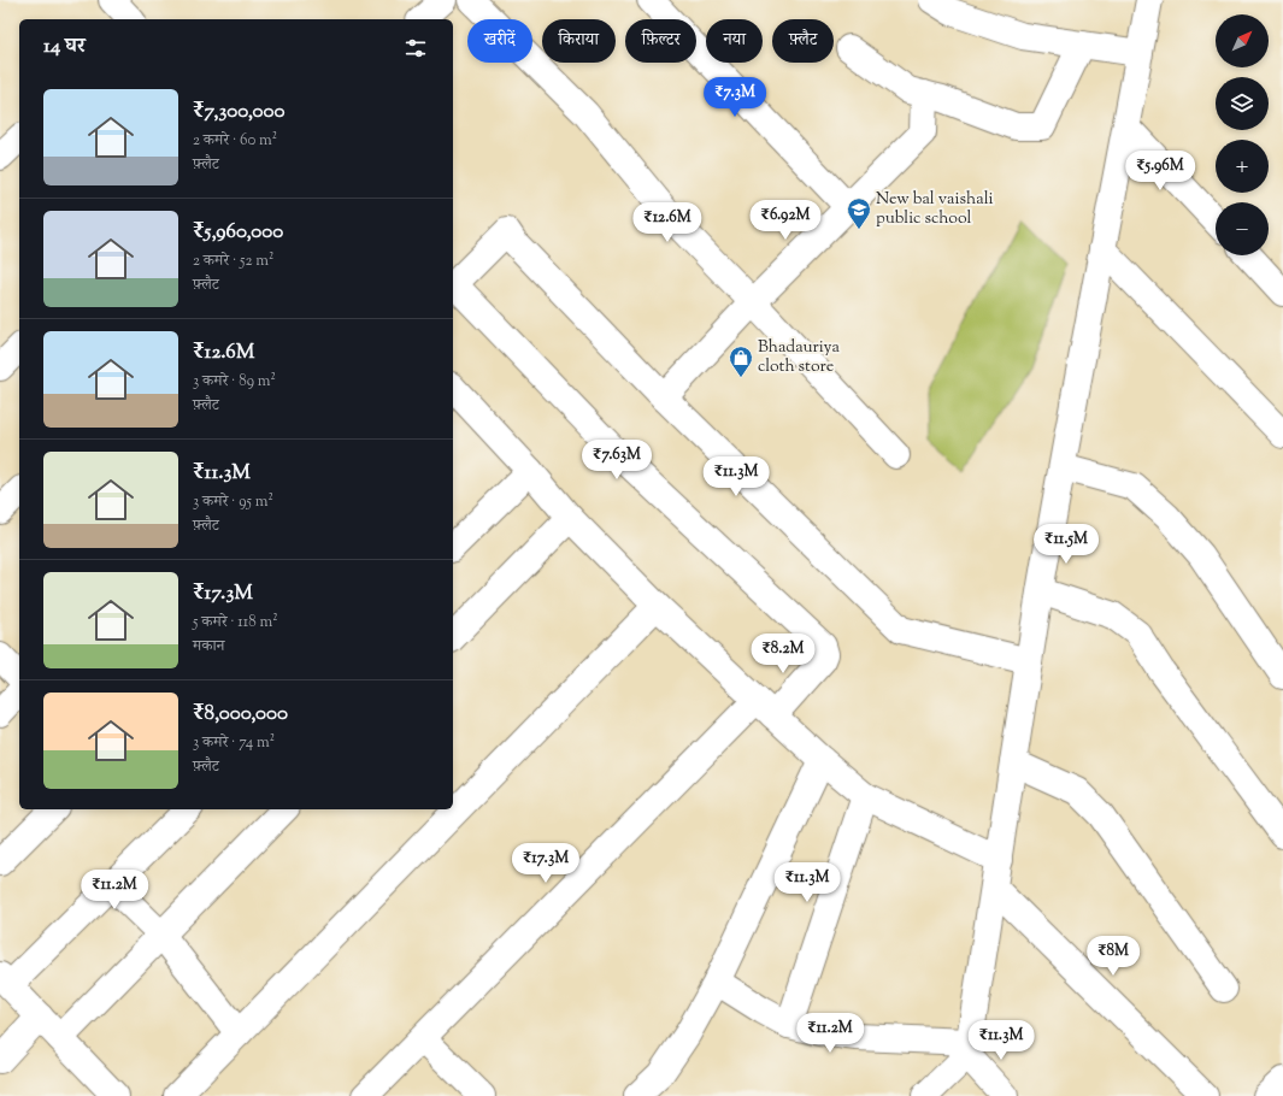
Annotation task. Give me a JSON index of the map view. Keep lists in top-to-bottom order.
{
  "places": {
    "school or university": ["New bal vaishali public school"],
    "shop": ["Bhadauriya cloth store"]
  },
  "north": "top right",
  "page": {
    "map_buttons": ["+", "−"],
    "chip": [
      "खरीदें",
      "किराया",
      "फ़िल्टर",
      "नया",
      "फ़्लैट"
    ],
    "heading": "14 घर",
    "price": [
      "₹7.3M",
      "₹5.96M",
      "₹6.92M",
      "₹12.6M",
      "₹7.63M",
      "₹11.3M",
      "₹11.5M",
      "₹8.2M",
      "₹17.3M",
      "₹11.3M",
      "₹11.2M",
      "₹8M",
      "₹11.2M",
      "₹11.3M"
    ],
    "list": [
      {
        "name": "₹7,300,000",
        "note": "2 कमरे · 60 m² · फ़्लैट"
      },
      {
        "name": "₹5,960,000",
        "note": "2 कमरे · 52 m² · फ़्लैट"
      },
      {
        "name": "₹12.6M",
        "note": "3 कमरे · 89 m² · फ़्लैट"
      },
      {
        "name": "₹11.3M",
        "note": "3 कमरे · 95 m² · फ़्लैट"
      },
      {
        "name": "₹17.3M",
        "note": "5 कमरे · 118 m² · मकान"
      },
      {
        "name": "₹8,000,000",
        "note": "3 कमरे · 74 m² · फ़्लैट"
      }
    ]
  }
}
